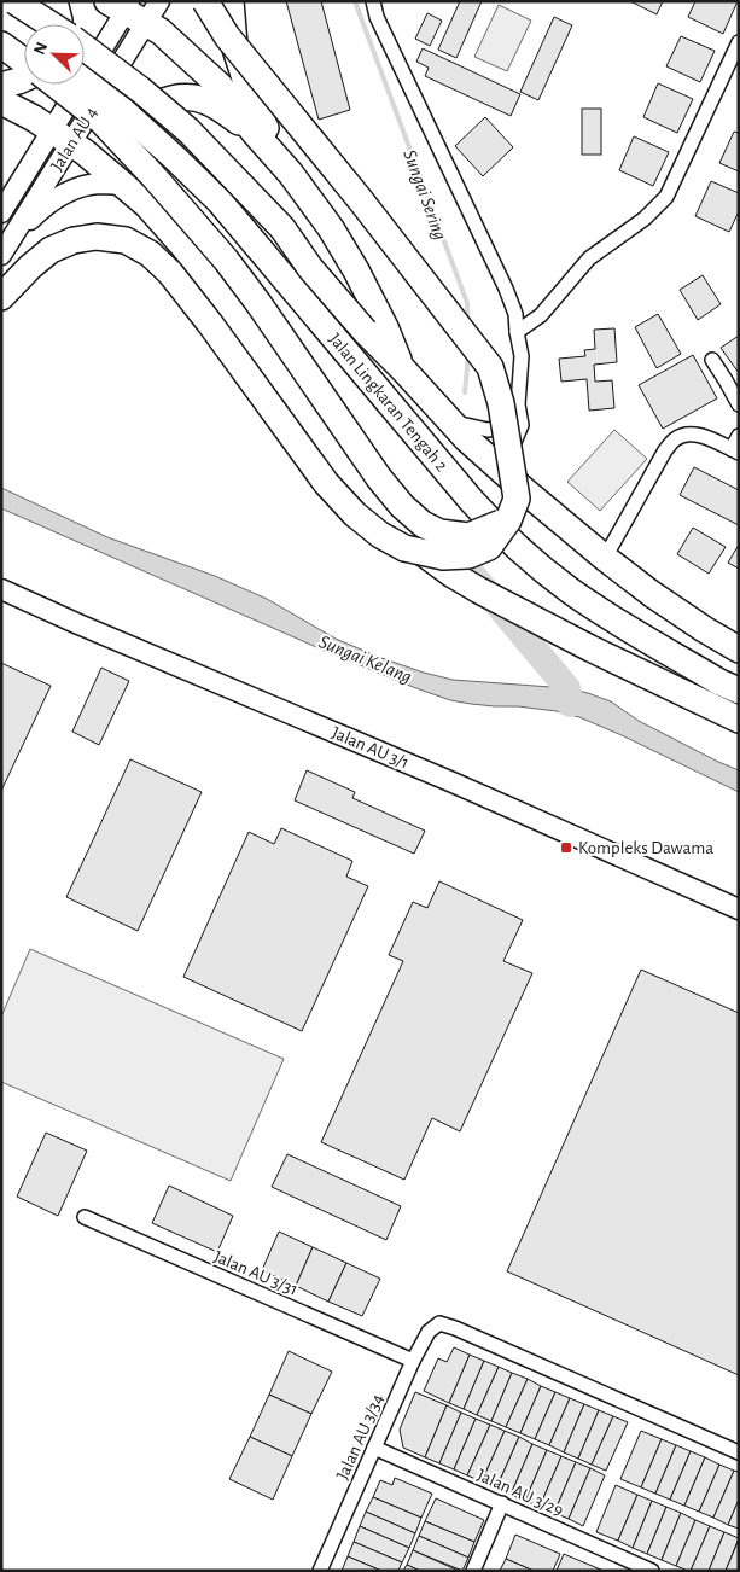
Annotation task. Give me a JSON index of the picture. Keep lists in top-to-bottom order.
{
  "streets": {
    "highway": ["Jalan Lingkaran Tengah 2"],
    "main road": ["Jalan AU 4", "Jalan AU 3/1"],
    "street": ["Jalan AU 3/31", "Jalan AU 3/34", "Jalan AU 3/29"]
  },
  "crossings": [
    ["Jalan AU 3/31", "Jalan AU 3/34"],
    ["Jalan AU 3/34", "Jalan AU 3/29"]
  ],
  "water": ["Sungai Sering", "Sungai Kelang"],
  "places": {
    "transit": ["Kompleks Dawama"]
  },
  "north": "top left"
}
